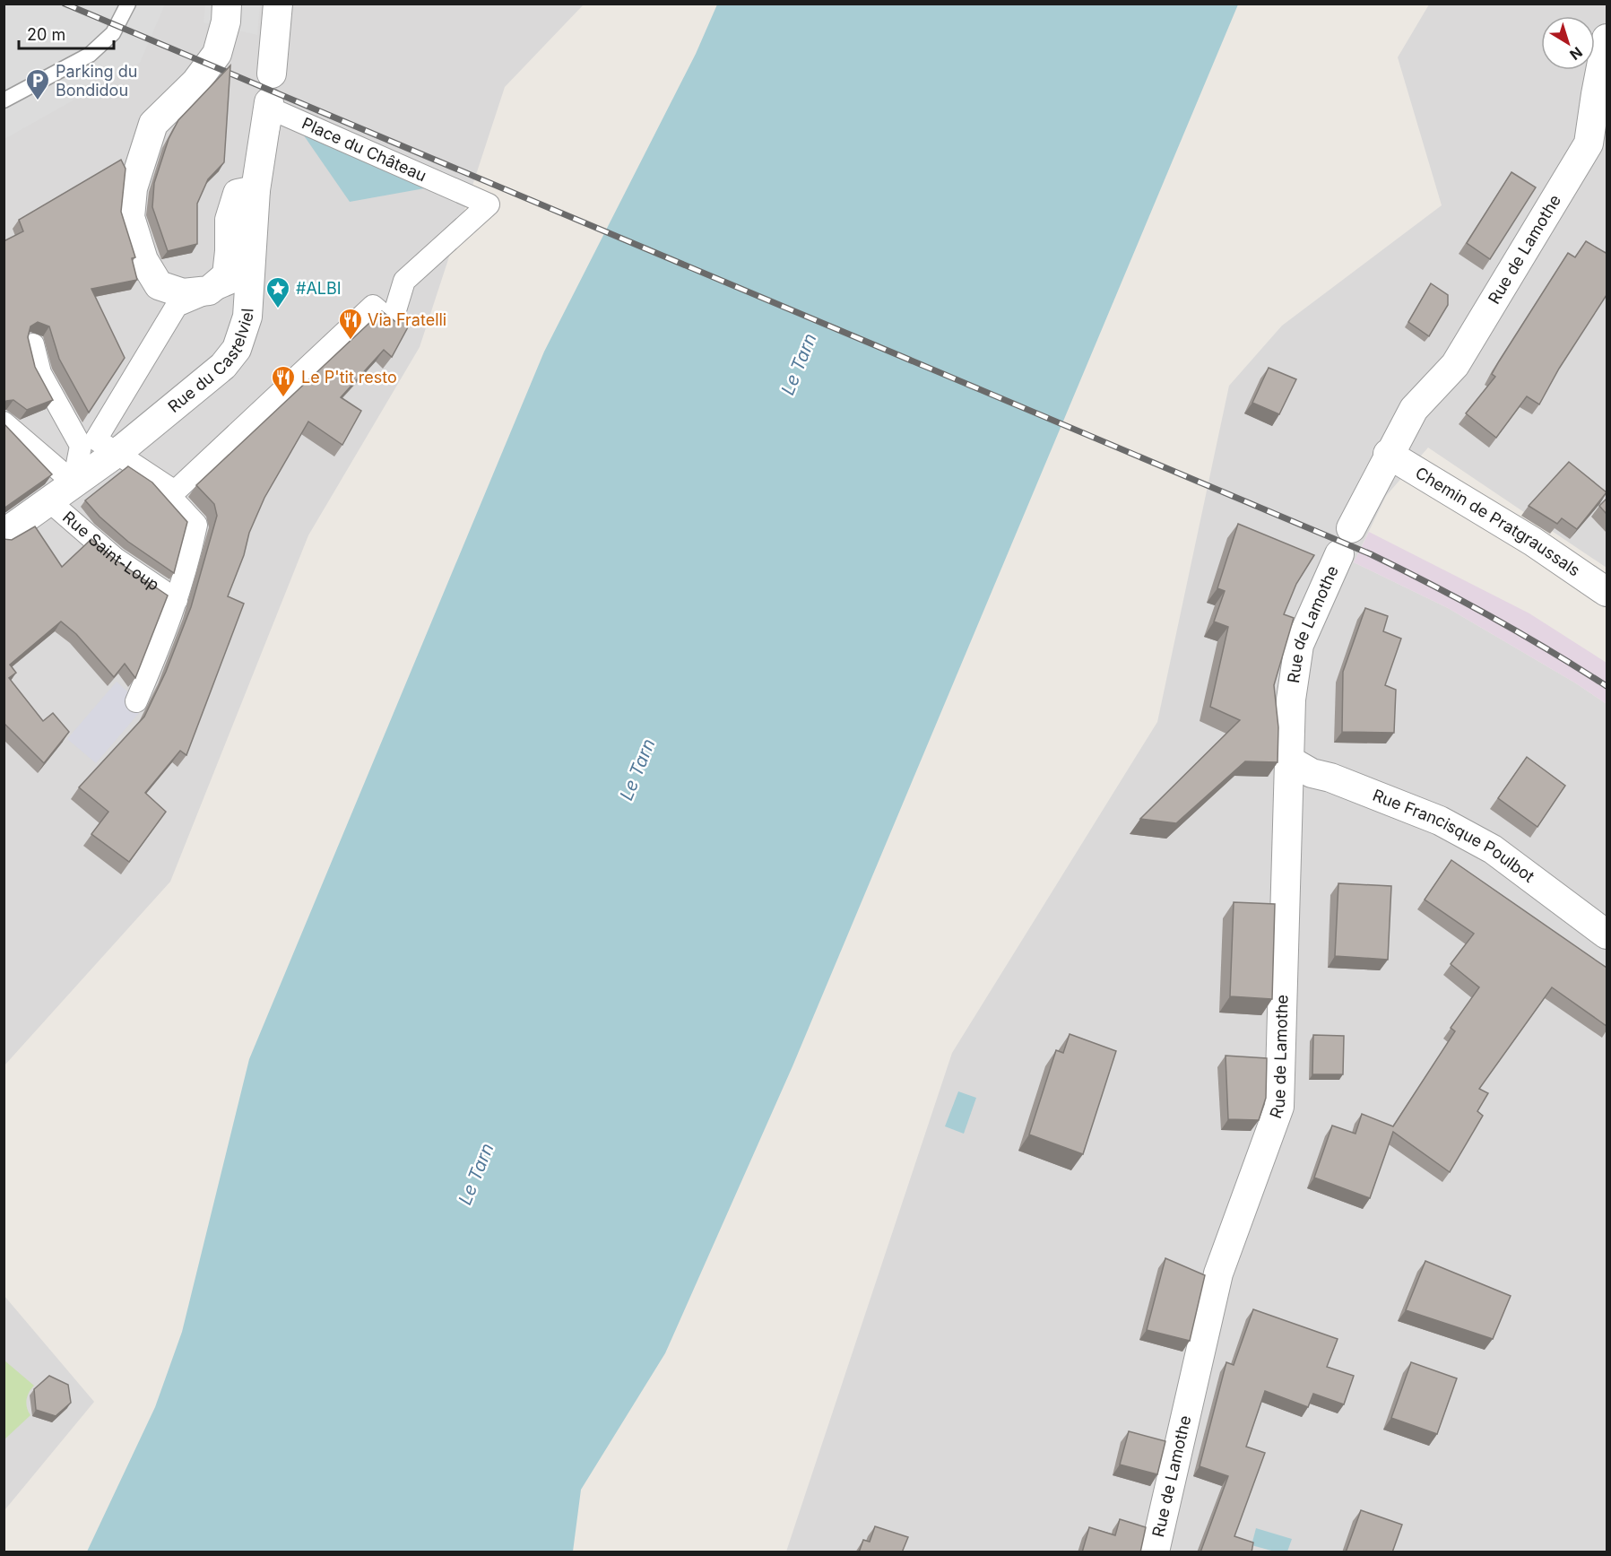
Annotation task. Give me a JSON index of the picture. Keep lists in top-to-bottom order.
{
  "streets": {
    "street": [
      "Place du Château",
      "Rue de Lamothe",
      "Rue du Castelviel",
      "Chemin de Pratgraussals",
      "Rue Saint-Loup",
      "Rue Francisque Poulbot"
    ]
  },
  "crossings": [
    ["Place du Château", "Rue du Castelviel"],
    ["Place du Château", "Rue Saint-Loup"],
    ["Rue de Lamothe", "Chemin de Pratgraussals"],
    ["Rue de Lamothe", "Rue Francisque Poulbot"],
    ["Rue du Castelviel", "Rue Saint-Loup"]
  ],
  "water": ["Le Tarn"],
  "places": {
    "parking": ["Parking du Bondidou"],
    "place": ["#ALBI"],
    "restaurant": ["Via Fratelli", "Le P'tit resto"]
  },
  "scale_bar": "20 m",
  "north": "bottom right"
}
